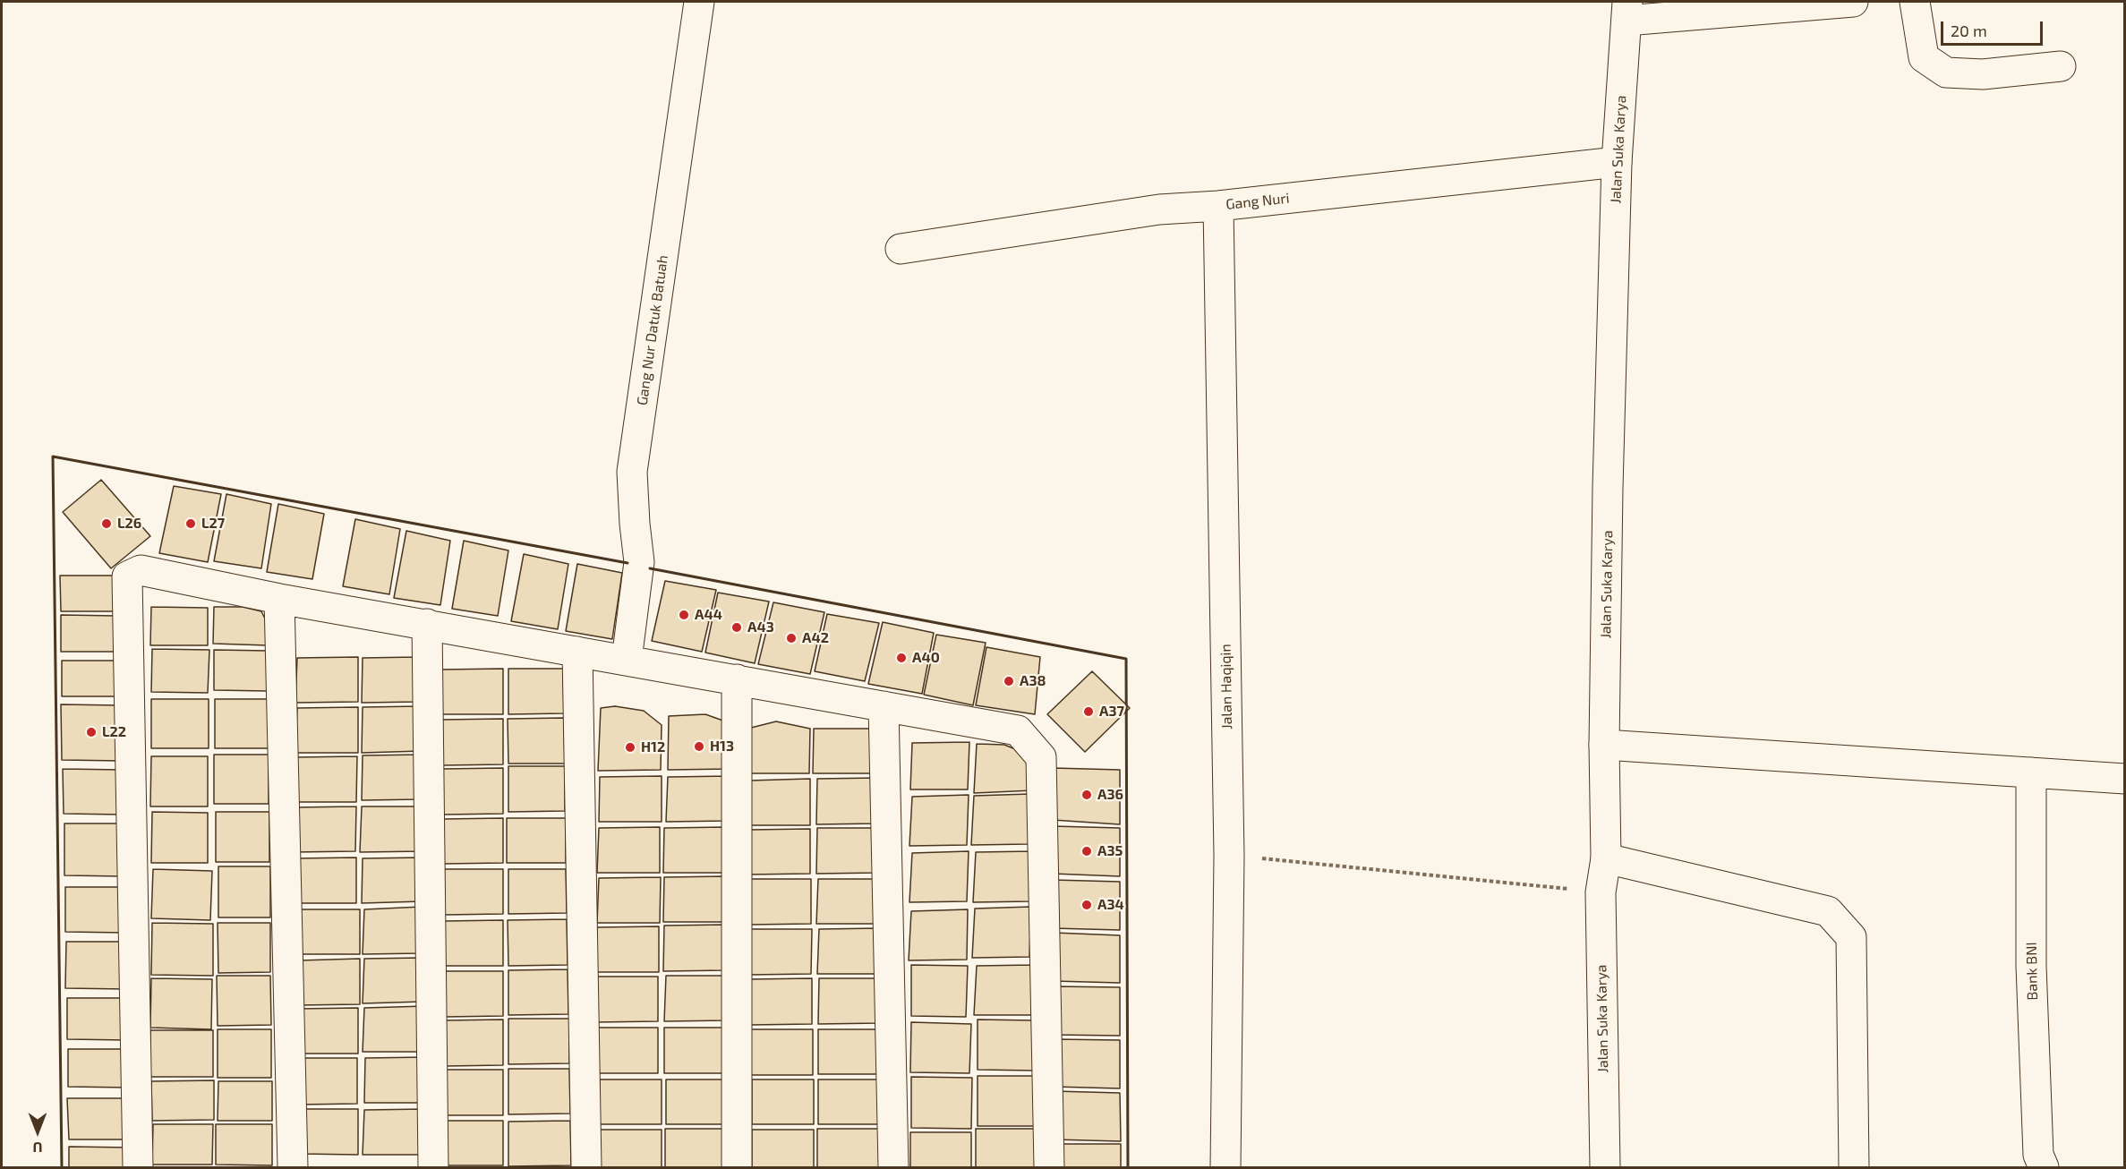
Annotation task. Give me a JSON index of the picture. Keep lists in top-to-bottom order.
{
  "streets": {
    "street": [
      "Jalan Suka Karya",
      "Gang Nuri",
      "Gang Nur Datuk Batuah",
      "Jalan Haqiqin",
      "Bank BNI"
    ]
  },
  "crossings": [
    ["Jalan Suka Karya", "Gang Nuri"],
    ["Gang Nuri", "Jalan Haqiqin"]
  ],
  "places": [
    "L26",
    "L27",
    "A44",
    "A43",
    "A42",
    "A40",
    "A38",
    "A37",
    "L22",
    "H13",
    "H12",
    "A36",
    "A35",
    "A34"
  ],
  "scale_bar": "20 m",
  "north": "bottom"
}
